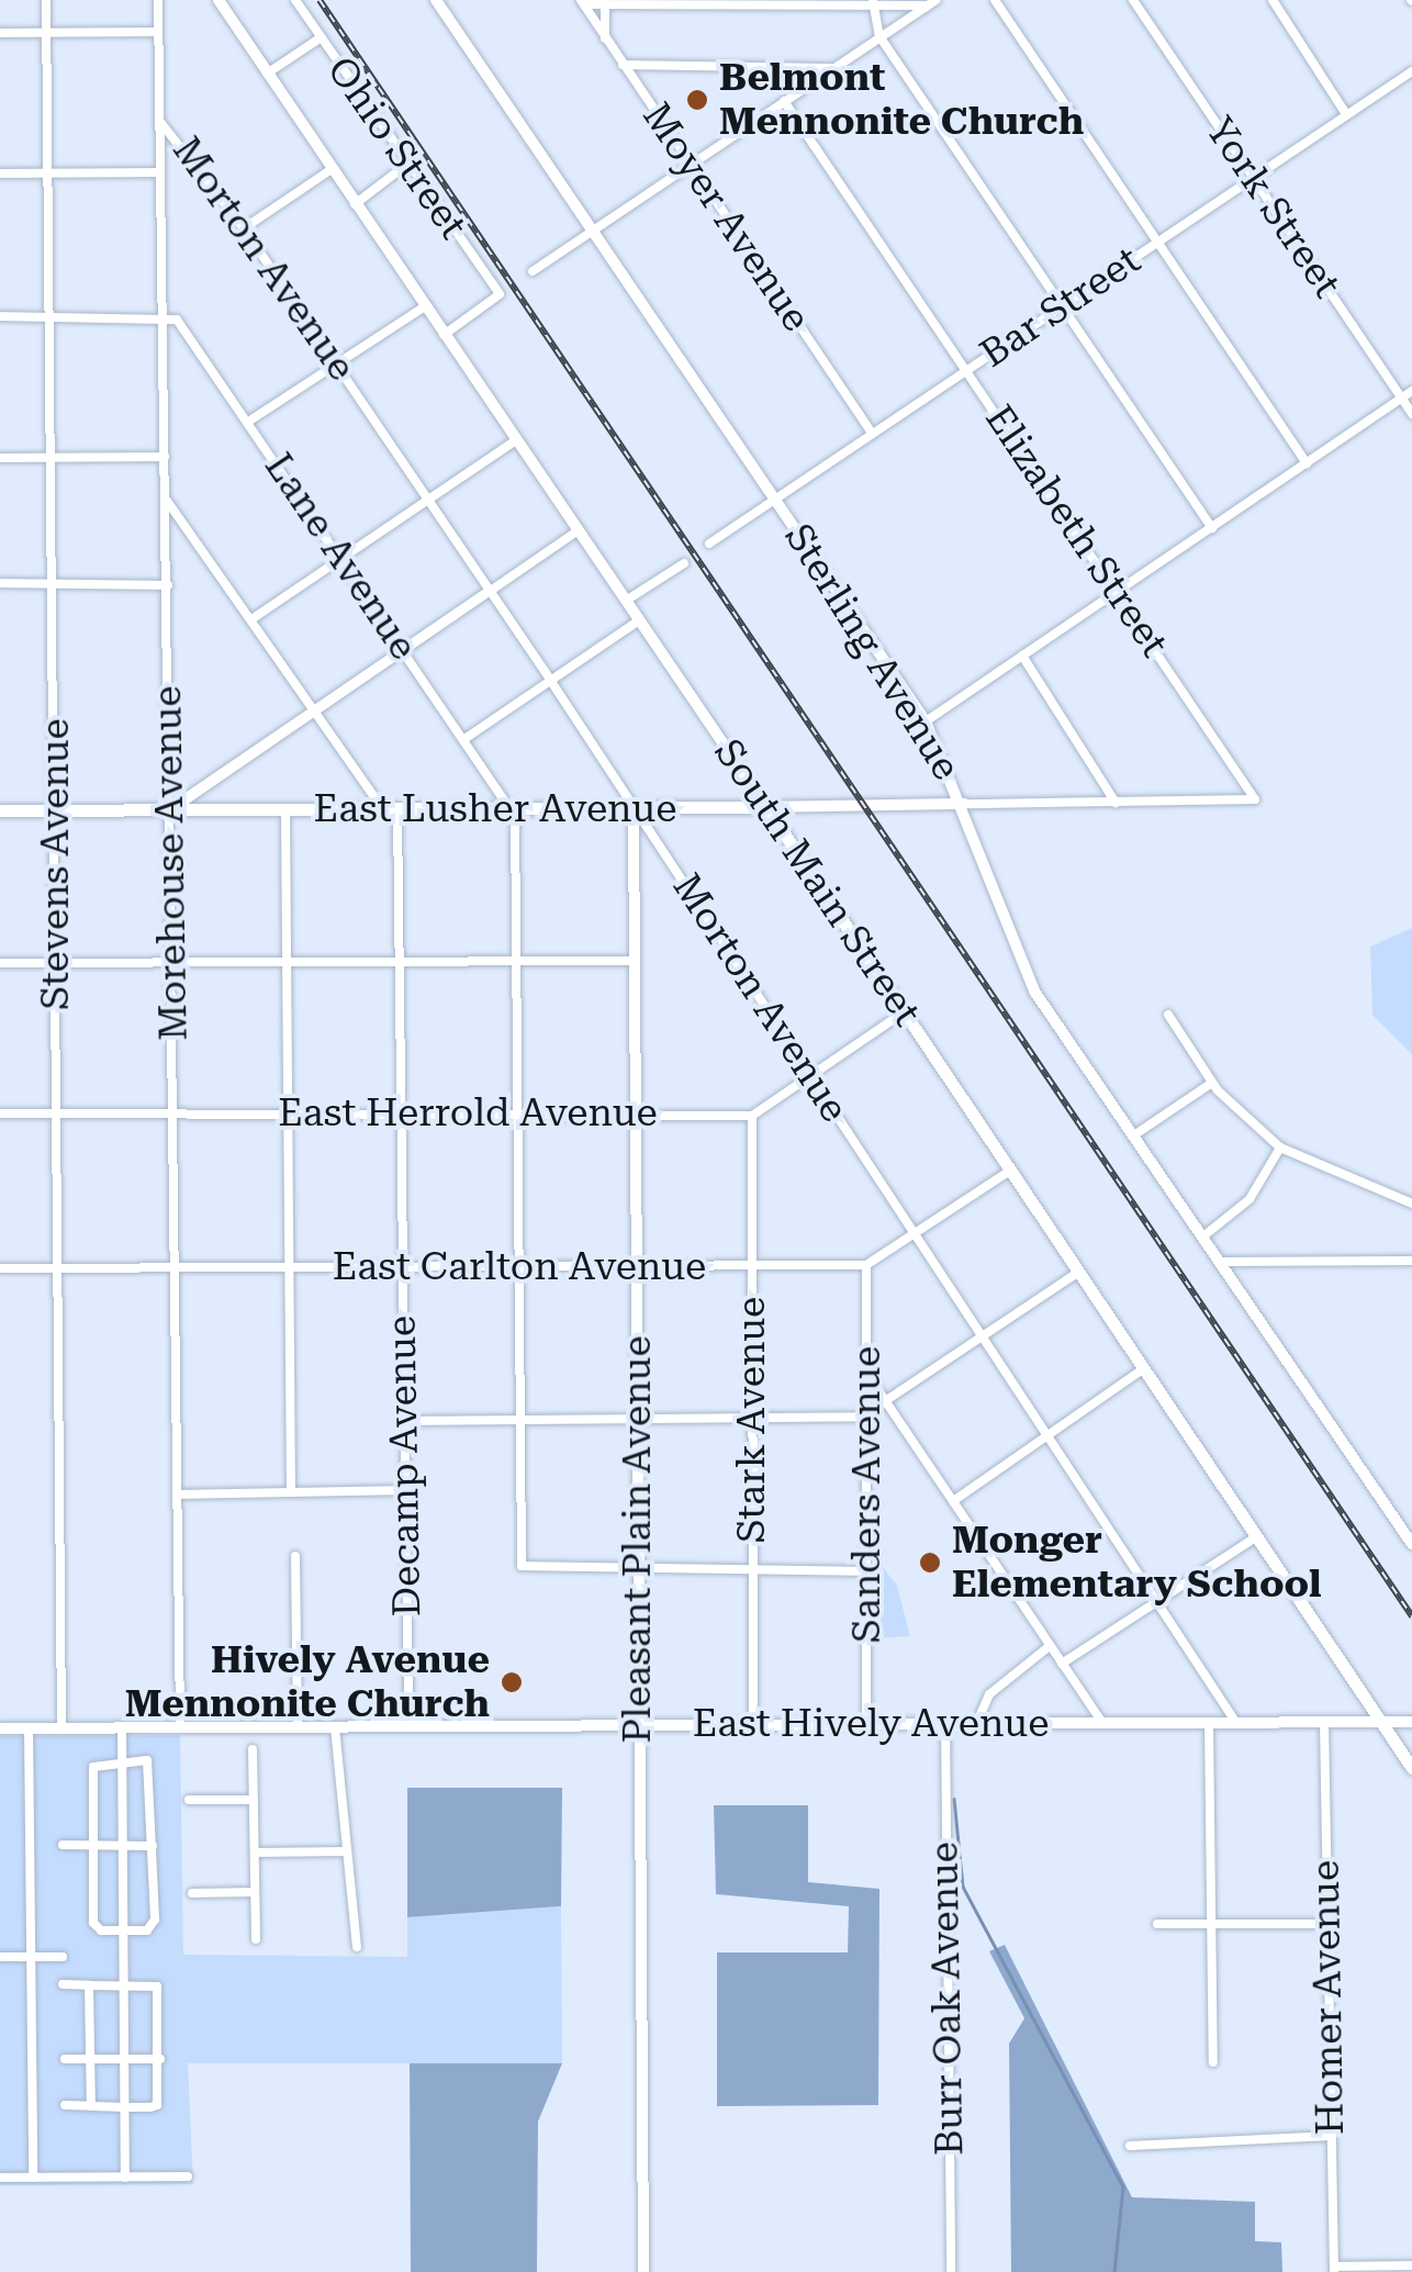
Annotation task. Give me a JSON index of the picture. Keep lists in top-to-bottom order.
{
  "streets": {
    "main road": ["East Lusher Avenue", "South Main Street"],
    "street": [
      "Ohio Street",
      "York Street",
      "Moyer Avenue",
      "Morton Avenue",
      "Bar Street",
      "Elizabeth Street",
      "Lane Avenue",
      "Sterling Avenue",
      "Morehouse Avenue",
      "Stevens Avenue",
      "East Herrold Avenue",
      "East Carlton Avenue",
      "Stark Avenue",
      "Decamp Avenue",
      "Sanders Avenue",
      "Pleasant Plain Avenue",
      "East Hively Avenue",
      "Homer Avenue",
      "Burr Oak Avenue"
    ]
  },
  "crossings": [
    ["Ohio Street", "South Main Street"],
    ["York Street", "Bar Street"],
    ["Moyer Avenue", "Bar Street"],
    ["Morton Avenue", "East Lusher Avenue"],
    ["Morton Avenue", "Morehouse Avenue"],
    ["Morton Avenue", "Pleasant Plain Avenue"],
    ["Morton Avenue", "East Hively Avenue"],
    ["Bar Street", "Elizabeth Street"],
    ["Bar Street", "Sterling Avenue"],
    ["Elizabeth Street", "East Lusher Avenue"],
    ["Lane Avenue", "East Lusher Avenue"],
    ["Lane Avenue", "Morehouse Avenue"],
    ["Sterling Avenue", "East Lusher Avenue"],
    ["East Lusher Avenue", "Morehouse Avenue"],
    ["East Lusher Avenue", "Stevens Avenue"],
    ["East Lusher Avenue", "South Main Street"],
    ["East Lusher Avenue", "Decamp Avenue"],
    ["East Lusher Avenue", "Pleasant Plain Avenue"],
    ["Morehouse Avenue", "East Herrold Avenue"],
    ["Morehouse Avenue", "East Carlton Avenue"],
    ["Morehouse Avenue", "East Hively Avenue"],
    ["Stevens Avenue", "East Herrold Avenue"],
    ["Stevens Avenue", "East Carlton Avenue"],
    ["Stevens Avenue", "East Hively Avenue"],
    ["South Main Street", "East Hively Avenue"],
    ["East Herrold Avenue", "Stark Avenue"],
    ["East Herrold Avenue", "Decamp Avenue"],
    ["East Herrold Avenue", "Pleasant Plain Avenue"],
    ["East Carlton Avenue", "Stark Avenue"],
    ["East Carlton Avenue", "Decamp Avenue"],
    ["East Carlton Avenue", "Sanders Avenue"],
    ["East Carlton Avenue", "Pleasant Plain Avenue"],
    ["Stark Avenue", "East Hively Avenue"],
    ["Decamp Avenue", "East Hively Avenue"],
    ["Sanders Avenue", "East Hively Avenue"],
    ["Pleasant Plain Avenue", "East Hively Avenue"],
    ["East Hively Avenue", "Homer Avenue"],
    ["East Hively Avenue", "Burr Oak Avenue"]
  ],
  "places": ["Belmont Mennonite Church", "Monger Elementary School", "Hively Avenue Mennonite Church"]
}
